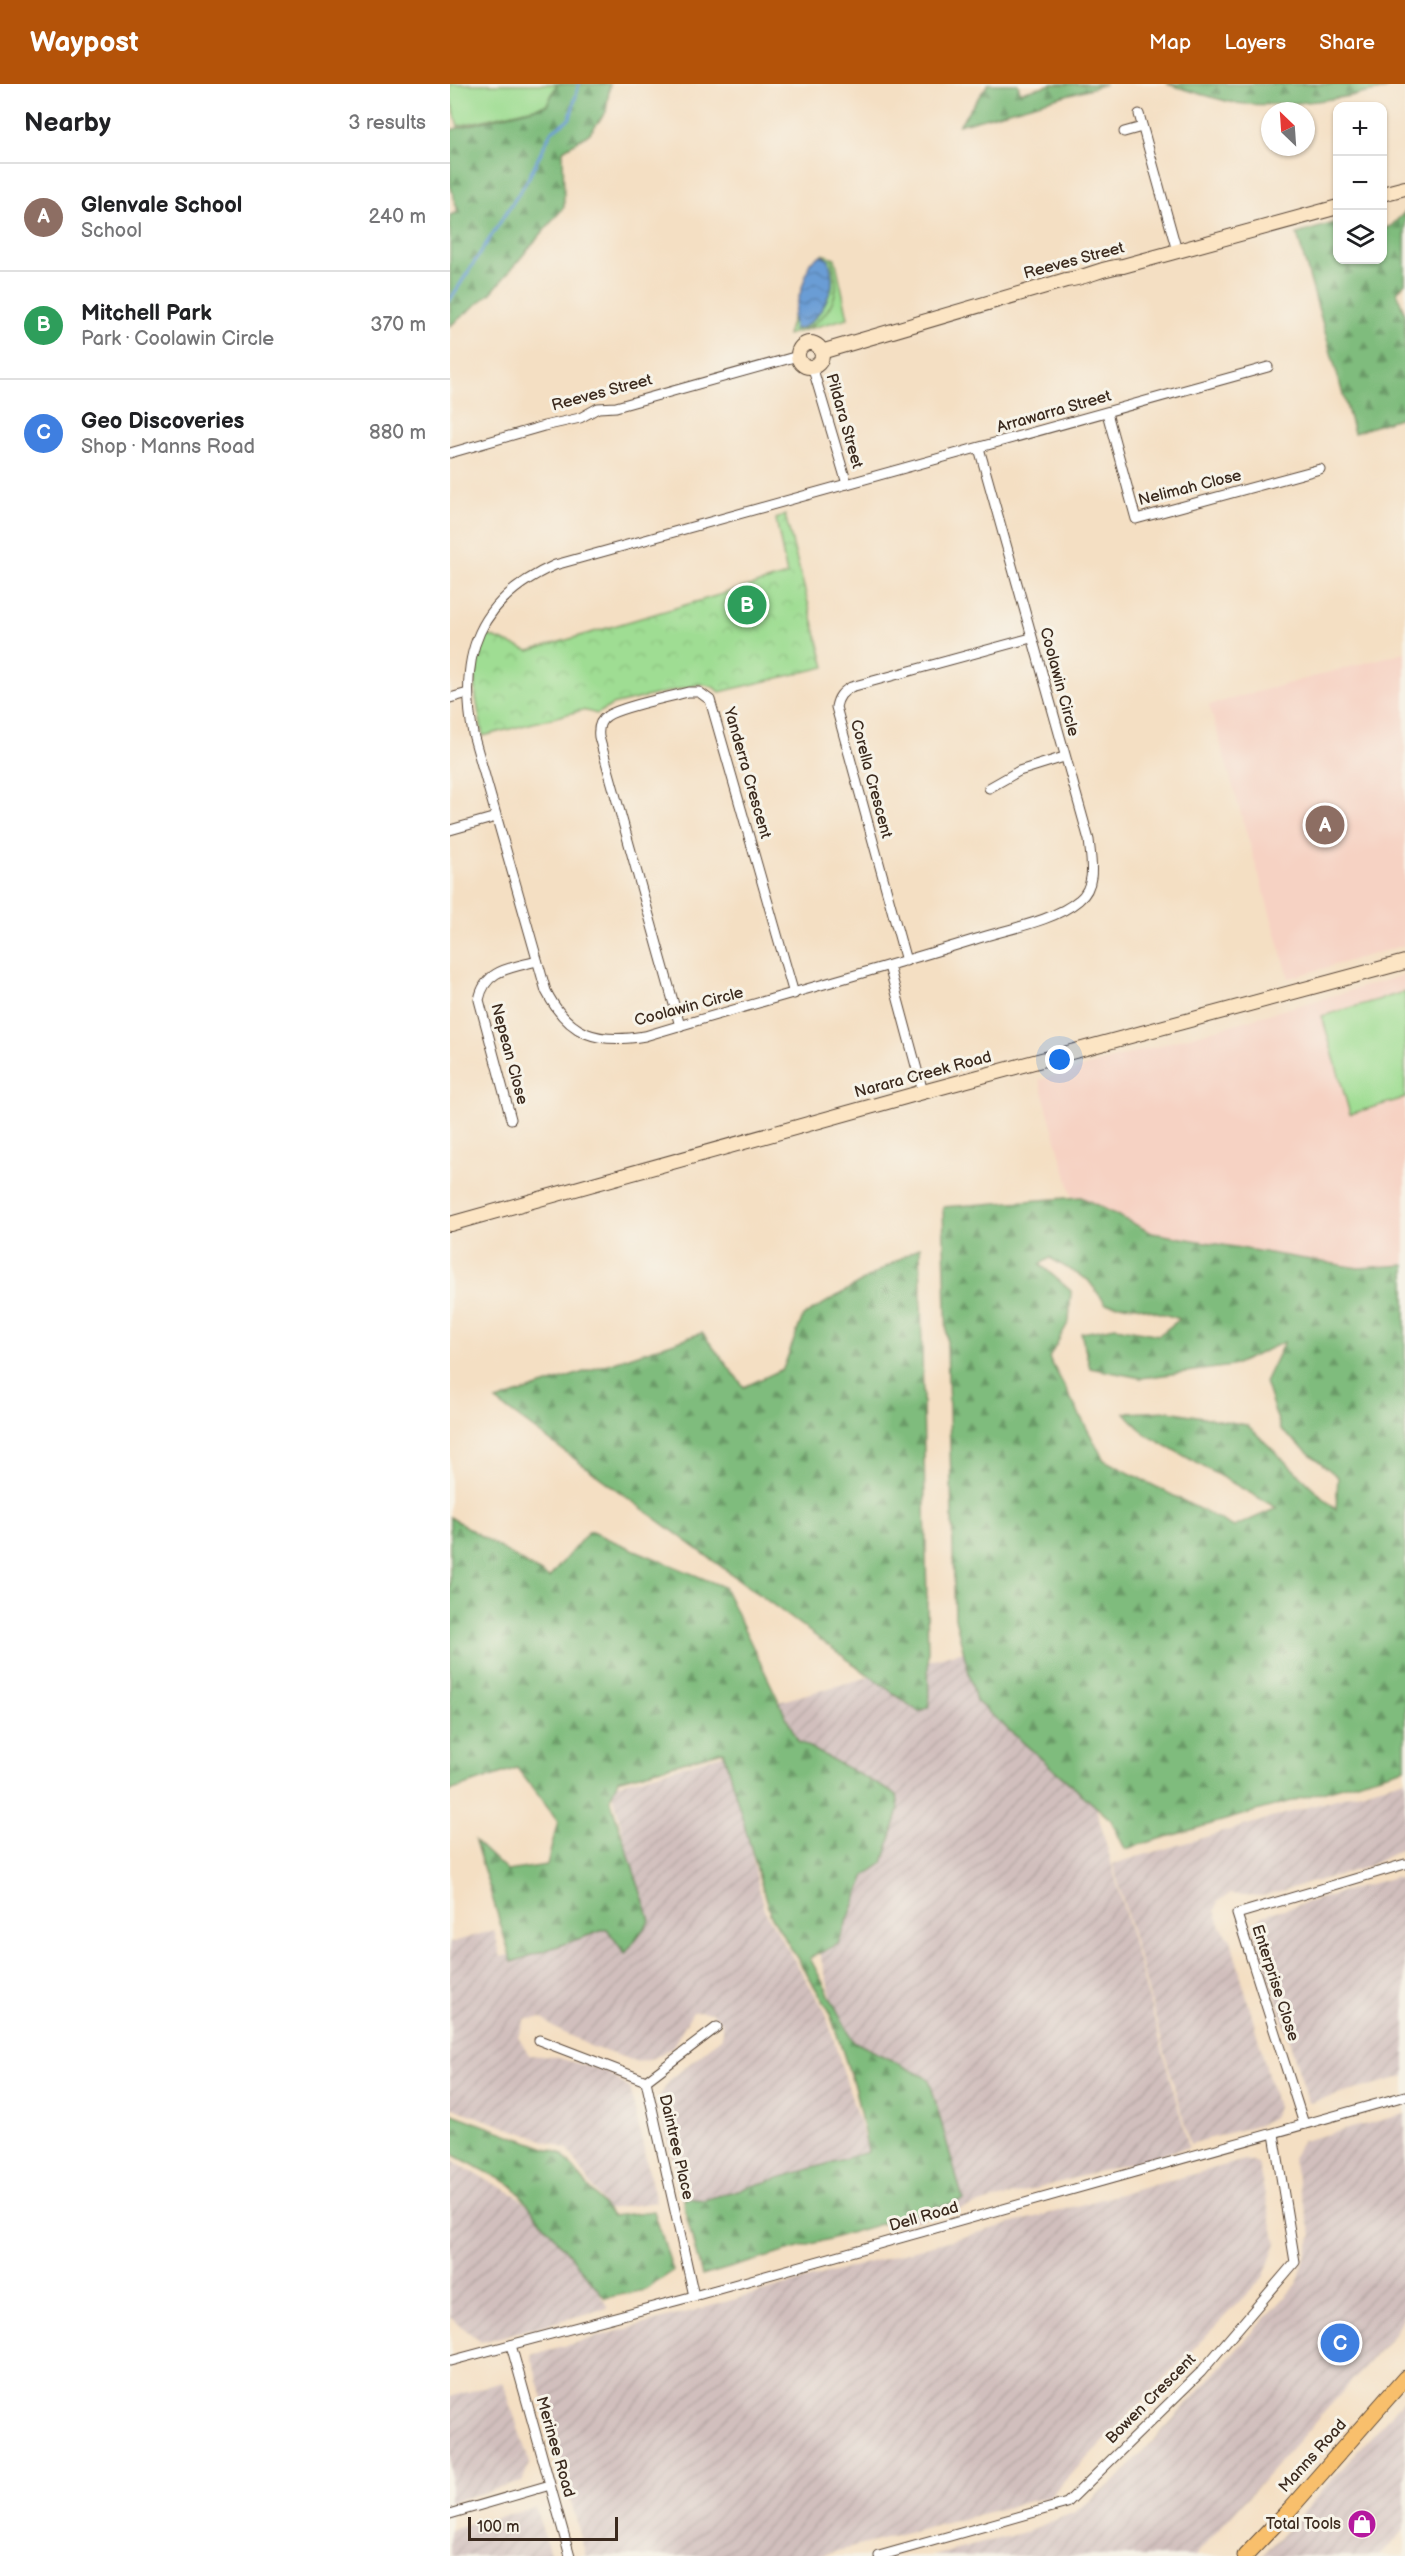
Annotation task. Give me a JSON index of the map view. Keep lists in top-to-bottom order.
{
  "streets": {
    "main road": ["Manns Road"],
    "street": [
      "Reeves Street",
      "Arrawarra Street",
      "Pildara Street",
      "Nelimah Close",
      "Coolawin Circle",
      "Yanderra Crescent",
      "Corella Crescent",
      "Nepean Close",
      "Narara Creek Road",
      "Enterprise Close",
      "Daintree Place",
      "Dell Road",
      "Bowen Crescent",
      "Merinee Road"
    ]
  },
  "crossings": [
    ["Reeves Street", "Pildara Street"],
    ["Arrawarra Street", "Pildara Street"],
    ["Arrawarra Street", "Nelimah Close"],
    ["Arrawarra Street", "Coolawin Circle"],
    ["Pildara Street", "Coolawin Circle"],
    ["Coolawin Circle", "Yanderra Crescent"],
    ["Coolawin Circle", "Corella Crescent"],
    ["Coolawin Circle", "Nepean Close"],
    ["Enterprise Close", "Dell Road"],
    ["Daintree Place", "Dell Road"],
    ["Dell Road", "Bowen Crescent"],
    ["Dell Road", "Merinee Road"]
  ],
  "places": {
    "shop": ["Total Tools"]
  },
  "scale_bar": "100 m",
  "north": "top left",
  "page": {
    "header": "Waypost",
    "nav": ["Map", "Layers", "Share"],
    "heading": ["Nearby", "3 results"],
    "map_buttons": ["+", "−"],
    "list": [
      {
        "mark": "A",
        "name": "Glenvale School",
        "note": "School",
        "value": "240 m"
      },
      {
        "mark": "B",
        "name": "Mitchell Park",
        "note": "Park · Coolawin Circle",
        "value": "370 m"
      },
      {
        "mark": "C",
        "name": "Geo Discoveries",
        "note": "Shop · Manns Road",
        "value": "880 m"
      }
    ],
    "pins": ["B", "A", "C"],
    "scale": "100 m"
  }
}
